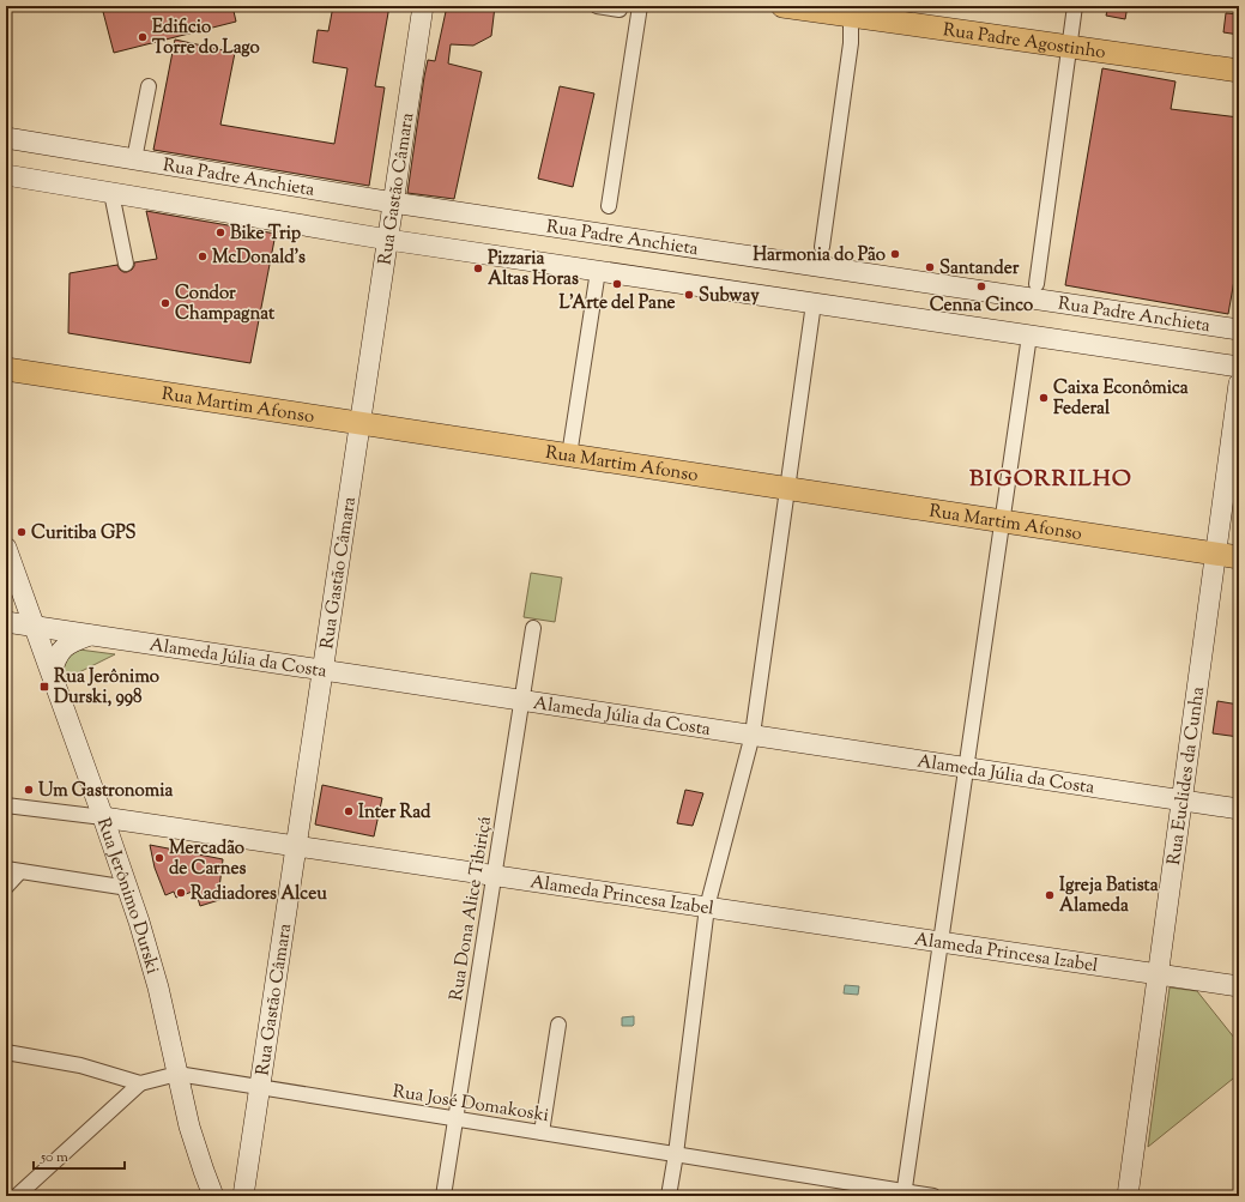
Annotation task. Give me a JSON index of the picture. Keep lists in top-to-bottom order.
{
  "streets": {
    "main road": ["Rua Padre Agostinho", "Rua Martim Afonso"],
    "street": [
      "Rua Padre Anchieta",
      "Rua Gastão Câmara",
      "Alameda Júlia da Costa",
      "Rua Euclides da Cunha",
      "Alameda Princesa Izabel",
      "Rua Jerônimo Durski",
      "Rua Dona Alice Tibiriçá",
      "Rua José Domakoski"
    ]
  },
  "crossings": [
    ["Rua Padre Anchieta", "Rua Gastão Câmara"],
    ["Rua Gastão Câmara", "Rua Martim Afonso"],
    ["Rua Gastão Câmara", "Alameda Júlia da Costa"],
    ["Rua Gastão Câmara", "Alameda Princesa Izabel"],
    ["Rua Gastão Câmara", "Rua José Domakoski"],
    ["Rua Martim Afonso", "Rua Euclides da Cunha"],
    ["Alameda Júlia da Costa", "Rua Euclides da Cunha"],
    ["Alameda Júlia da Costa", "Rua Jerônimo Durski"],
    ["Alameda Júlia da Costa", "Rua Dona Alice Tibiriçá"],
    ["Rua Euclides da Cunha", "Alameda Princesa Izabel"],
    ["Alameda Princesa Izabel", "Rua Jerônimo Durski"],
    ["Alameda Princesa Izabel", "Rua Dona Alice Tibiriçá"],
    ["Rua Jerônimo Durski", "Rua José Domakoski"],
    ["Rua Dona Alice Tibiriçá", "Rua José Domakoski"]
  ],
  "districts": ["BIGORRILHO"],
  "places": {
    "other": [
      "Edificio Torre do Lago",
      "Bike Trip",
      "Harmonia do Pão",
      "McDonald's",
      "Santander",
      "Pizzaria Altas Horas",
      "L'Arte del Pane",
      "Cenna Cinco",
      "Subway",
      "Condor Champagnat",
      "Caixa Econômica Federal",
      "Curitiba GPS",
      "Um Gastronomia",
      "Inter Rad",
      "Mercadão de Carnes",
      "Radiadores Alceu",
      "Igreja Batista Alameda"
    ],
    "transit": ["Rua Jerônimo Durski, 998"]
  },
  "scale_bar": "50 m"
}
